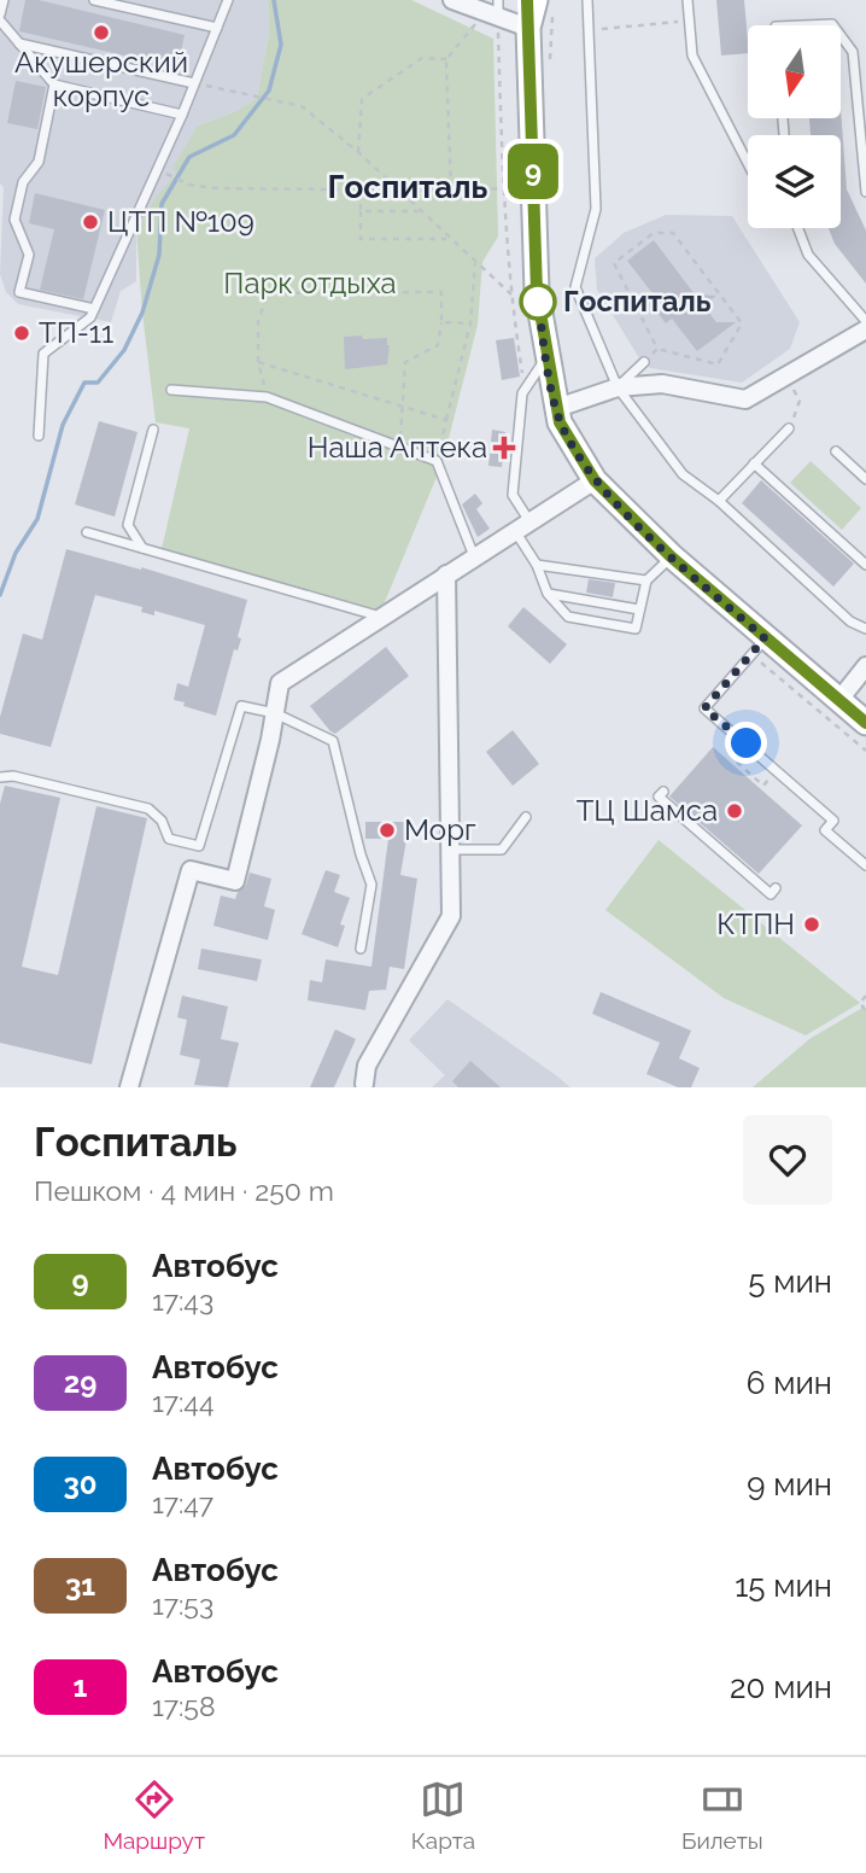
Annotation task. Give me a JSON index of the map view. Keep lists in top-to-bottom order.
{
  "districts": ["Госпиталь"],
  "parks": ["Парк отдыха"],
  "places": {
    "other": [
      "Акушерский корпус",
      "ЦТП №109",
      "Госпиталь",
      "ТП-11",
      "ТЦ Шамса",
      "Морг",
      "КТПН"
    ],
    "health": ["Наша Аптека"]
  },
  "lines": ["bus line 9"],
  "north": "bottom",
  "page": {
    "on_map": "9",
    "heading": ["Госпиталь", "Пешком · 4 мин · 250 m"],
    "list": [
      {
        "mark": "9",
        "name": "Автобус",
        "note": "17:43",
        "value": "5 мин"
      },
      {
        "mark": "29",
        "name": "Автобус",
        "note": "17:44",
        "value": "6 мин"
      },
      {
        "mark": "30",
        "name": "Автобус",
        "note": "17:47",
        "value": "9 мин"
      },
      {
        "mark": "31",
        "name": "Автобус",
        "note": "17:53",
        "value": "15 мин"
      },
      {
        "mark": "1",
        "name": "Автобус",
        "note": "17:58",
        "value": "20 мин"
      }
    ],
    "tabs": ["Маршрут", "Карта", "Билеты"]
  }
}
